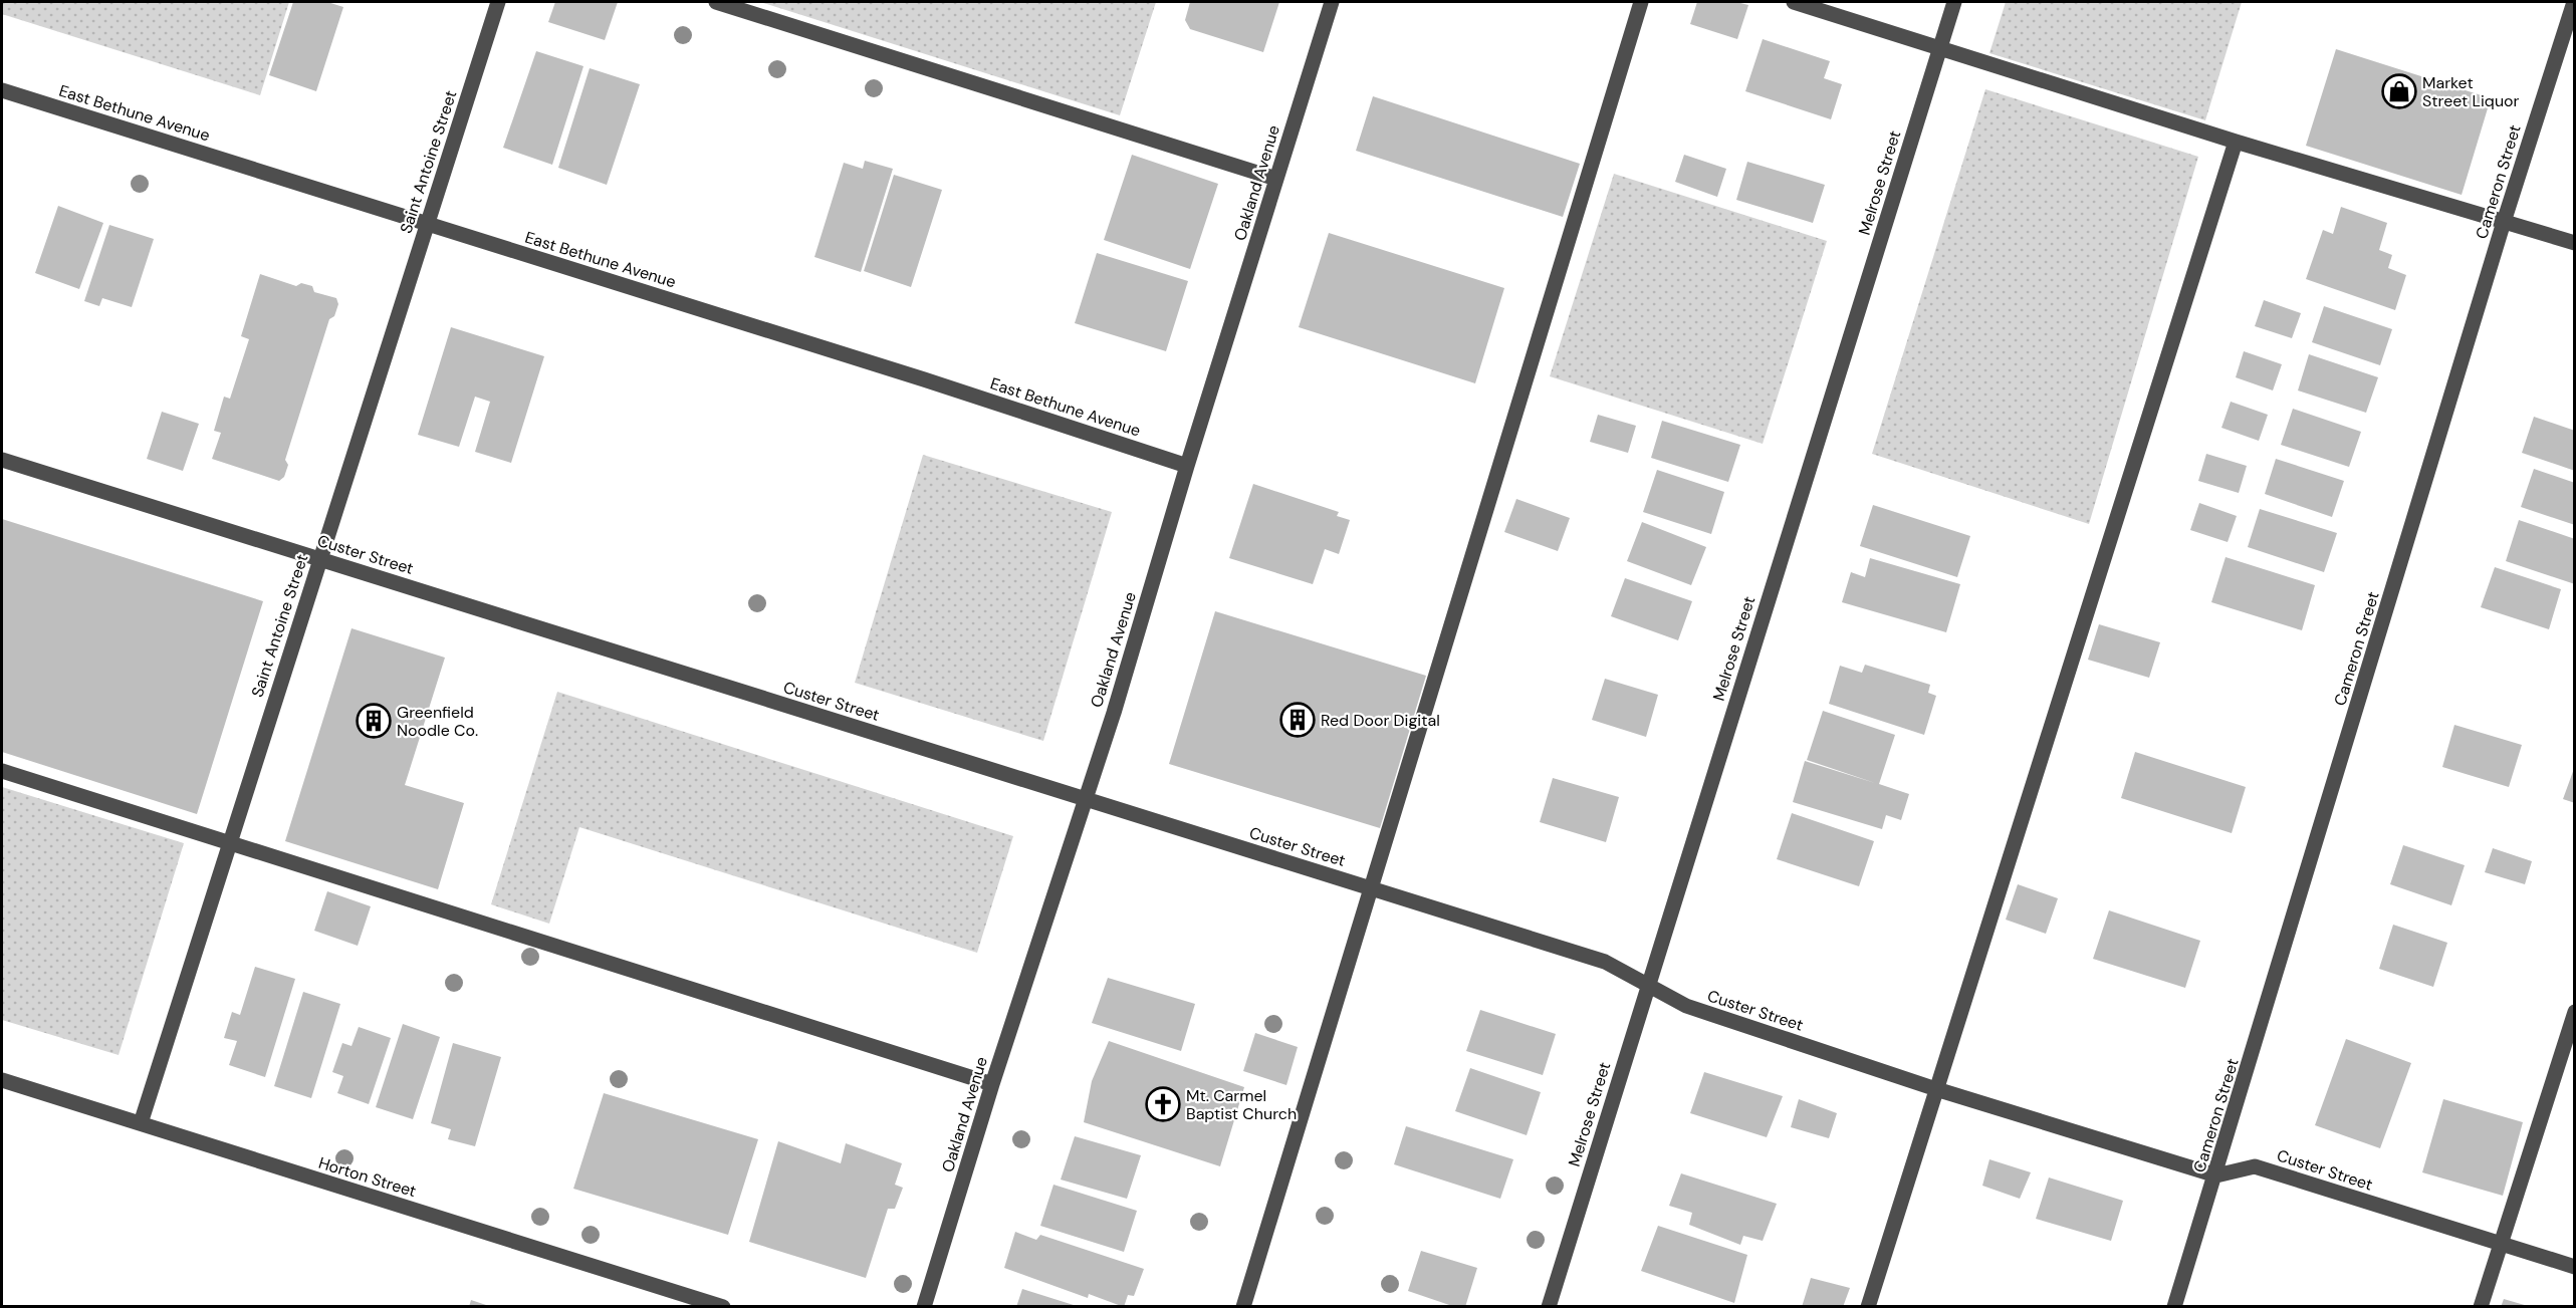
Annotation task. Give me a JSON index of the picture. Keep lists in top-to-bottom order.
{
  "streets": {
    "street": [
      "East Bethune Avenue",
      "Saint Antoine Street",
      "Cameron Street",
      "Oakland Avenue",
      "Melrose Street",
      "Custer Street",
      "Horton Street"
    ]
  },
  "crossings": [
    ["East Bethune Avenue", "Saint Antoine Street"],
    ["East Bethune Avenue", "Oakland Avenue"],
    ["Saint Antoine Street", "Custer Street"],
    ["Saint Antoine Street", "Horton Street"],
    ["Cameron Street", "Custer Street"],
    ["Oakland Avenue", "Custer Street"],
    ["Melrose Street", "Custer Street"]
  ],
  "places": {
    "shop": ["Market Street Liquor"],
    "building": ["Red Door Digital", "Greenfield Noodle Co."],
    "church": ["Mt. Carmel Baptist Church"]
  }
}
